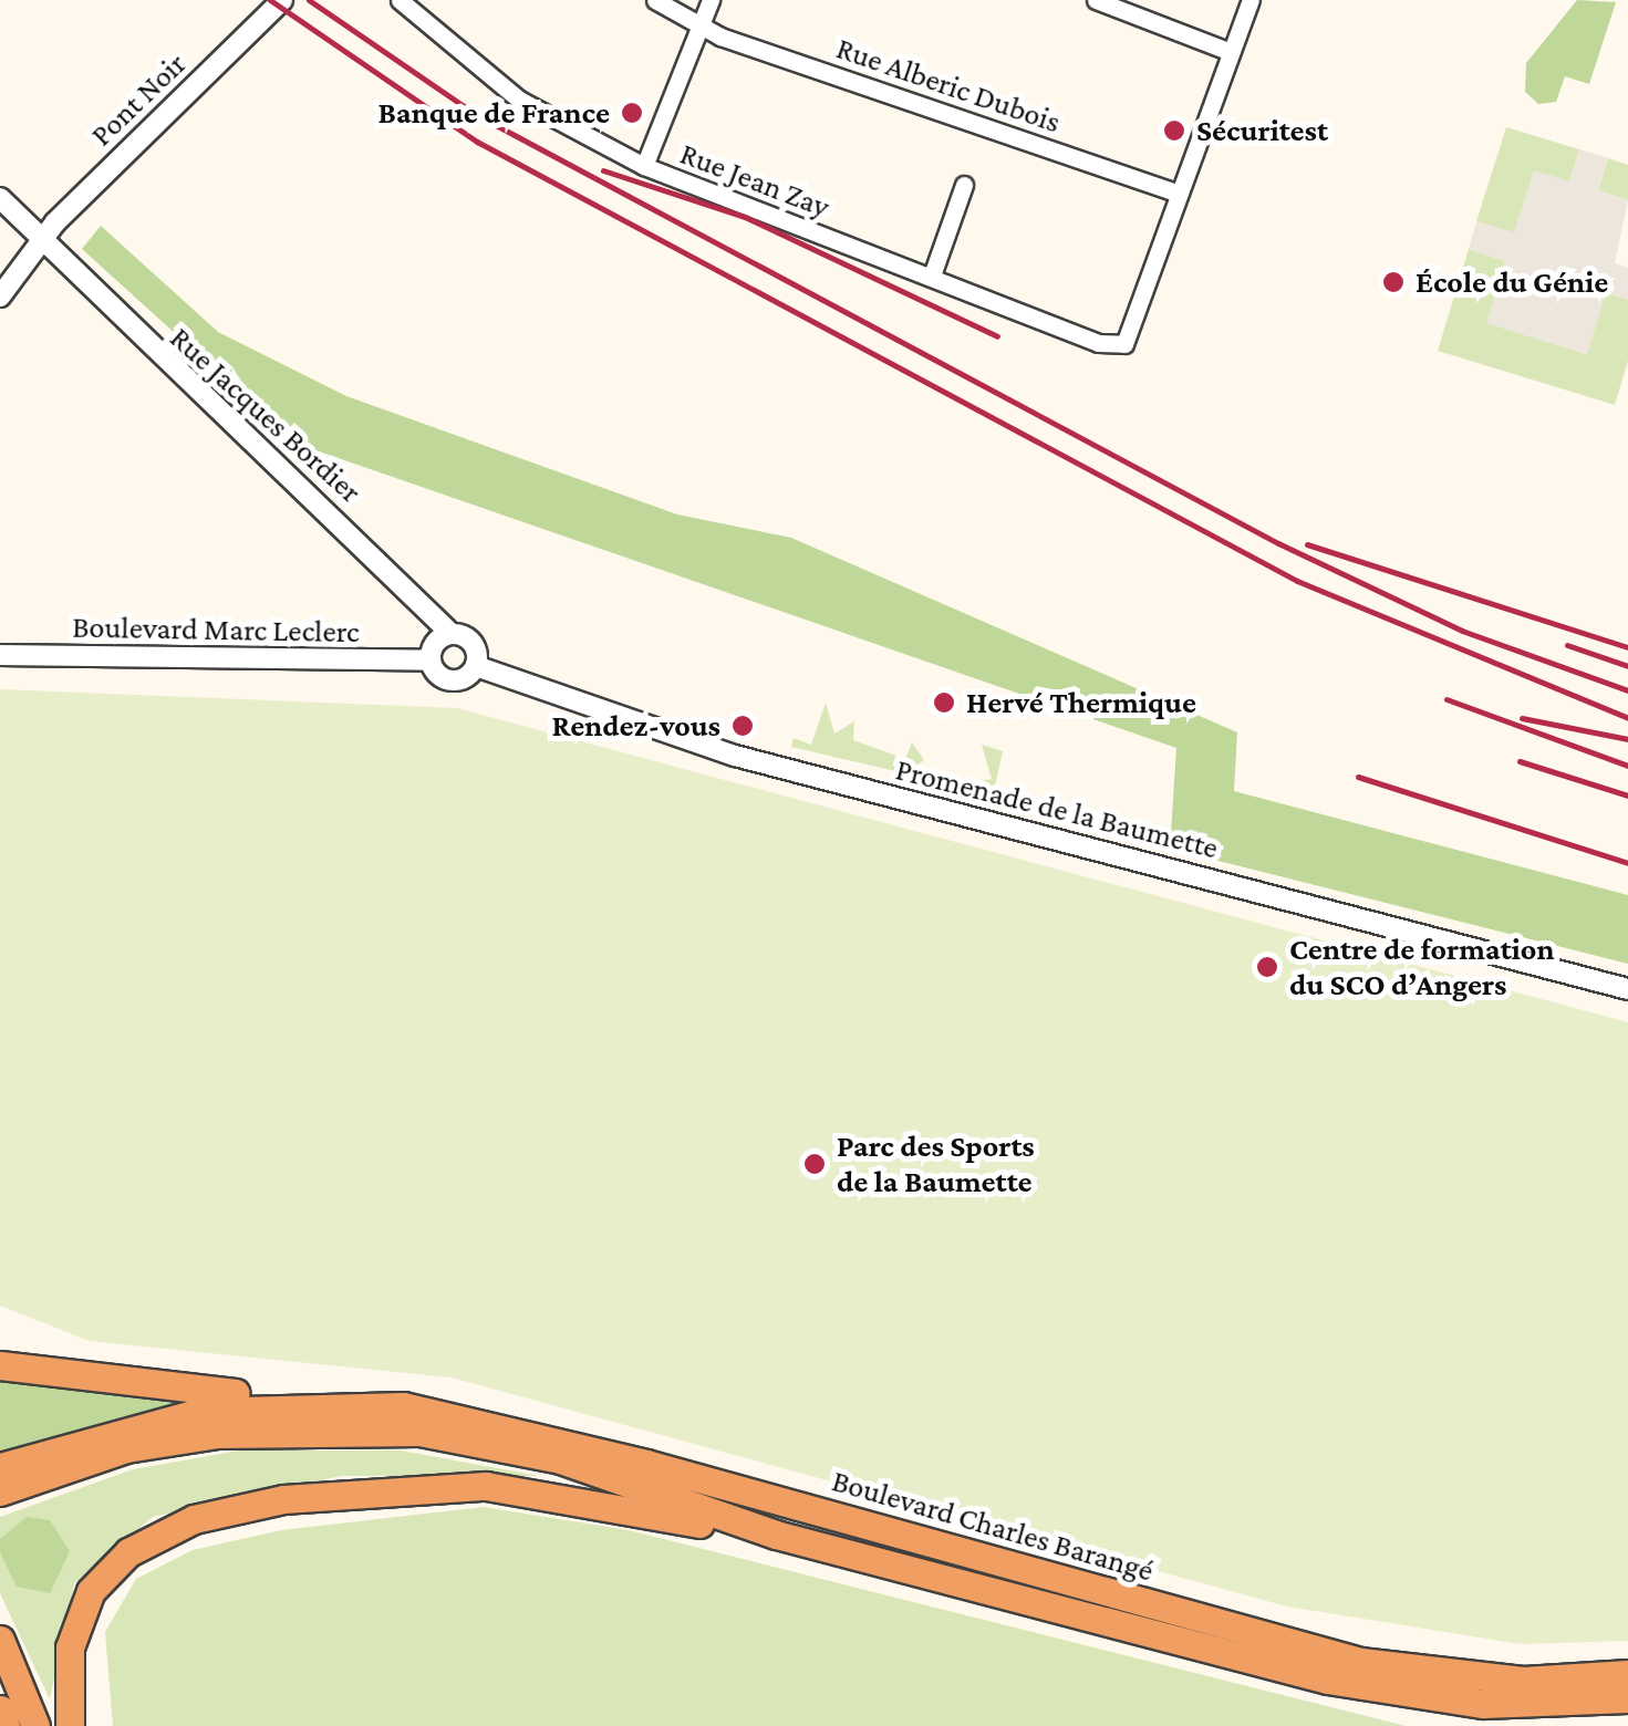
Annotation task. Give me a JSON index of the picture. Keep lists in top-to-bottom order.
{
  "streets": {
    "highway": ["Boulevard Charles Barangé"],
    "street": [
      "Rue Alberic Dubois",
      "Pont Noir",
      "Rue Jean Zay",
      "Rue Jacques Bordier",
      "Boulevard Marc Leclerc",
      "Promenade de la Baumette"
    ]
  },
  "crossings": [
    ["Rue Alberic Dubois", "Rue Jean Zay"],
    ["Pont Noir", "Rue Jacques Bordier"],
    ["Rue Jacques Bordier", "Boulevard Marc Leclerc"],
    ["Rue Jacques Bordier", "Promenade de la Baumette"],
    ["Boulevard Marc Leclerc", "Promenade de la Baumette"]
  ],
  "places": [
    "Banque de France",
    "Sécuritest",
    "École du Génie",
    "Hervé Thermique",
    "Rendez-vous",
    "Centre de formation du SCO d’Angers",
    "Parc des Sports de la Baumette"
  ]
}
